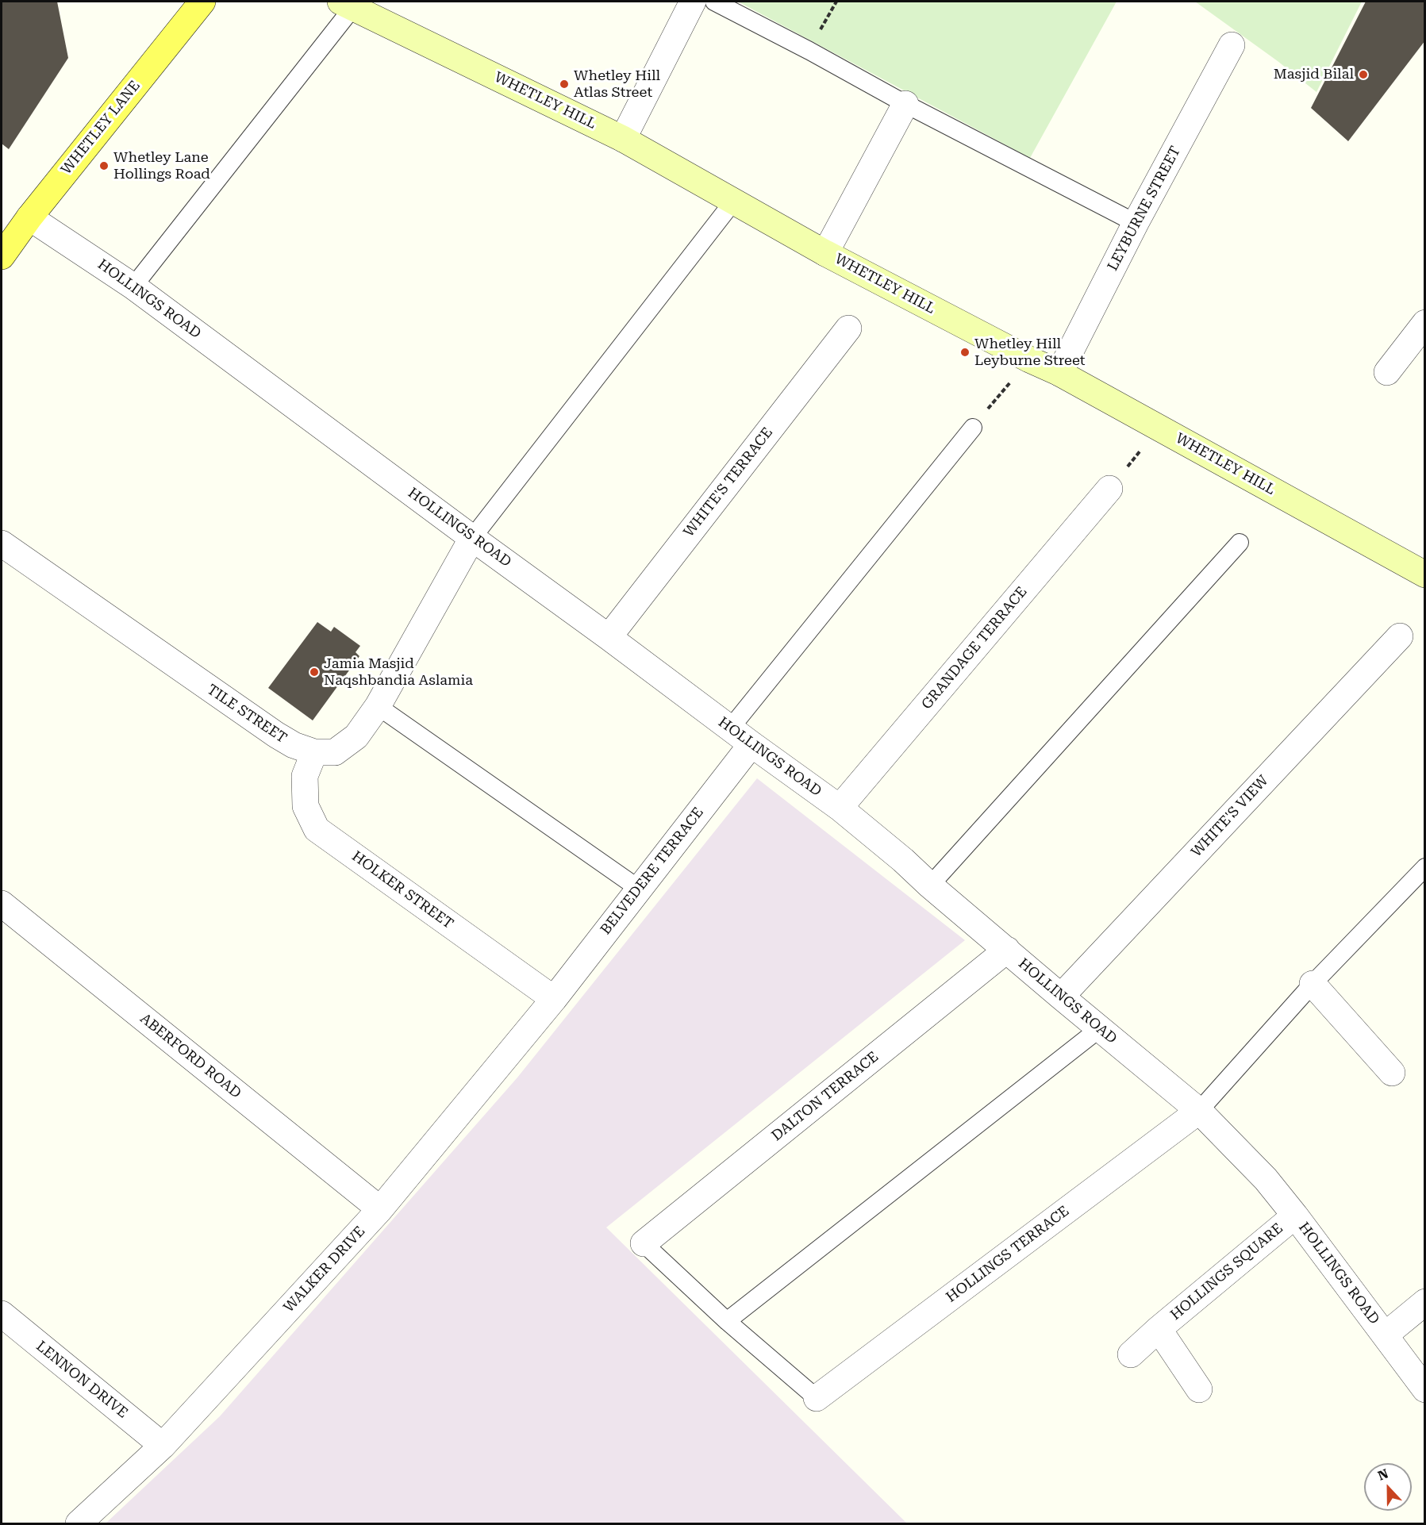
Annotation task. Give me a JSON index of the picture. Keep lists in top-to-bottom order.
{
  "streets": {
    "main road": ["WHETLEY HILL", "WHETLEY LANE"],
    "street": [
      "LEYBURNE STREET",
      "HOLLINGS ROAD",
      "WHITE'S TERRACE",
      "GRANDAGE TERRACE",
      "TILE STREET",
      "WHITE'S VIEW",
      "BELVEDERE TERRACE",
      "HOLKER STREET",
      "ABERFORD ROAD",
      "DALTON TERRACE",
      "HOLLINGS TERRACE",
      "WALKER DRIVE",
      "HOLLINGS SQUARE",
      "LENNON DRIVE"
    ]
  },
  "crossings": [
    ["WHETLEY HILL", "LEYBURNE STREET"],
    ["WHETLEY LANE", "HOLLINGS ROAD"],
    ["HOLLINGS ROAD", "WHITE'S TERRACE"],
    ["HOLLINGS ROAD", "GRANDAGE TERRACE"],
    ["HOLLINGS ROAD", "TILE STREET"],
    ["HOLLINGS ROAD", "WHITE'S VIEW"],
    ["HOLLINGS ROAD", "BELVEDERE TERRACE"],
    ["HOLLINGS ROAD", "DALTON TERRACE"],
    ["HOLLINGS ROAD", "HOLLINGS TERRACE"],
    ["HOLLINGS ROAD", "HOLLINGS SQUARE"],
    ["TILE STREET", "HOLKER STREET"],
    ["BELVEDERE TERRACE", "HOLKER STREET"],
    ["BELVEDERE TERRACE", "WALKER DRIVE"],
    ["HOLKER STREET", "WALKER DRIVE"],
    ["ABERFORD ROAD", "WALKER DRIVE"],
    ["WALKER DRIVE", "LENNON DRIVE"]
  ],
  "places": [
    "Masjid Bilal",
    "Whetley Hill Atlas Street",
    "Whetley Lane Hollings Road",
    "Whetley Hill Leyburne Street",
    "Jamia Masjid Naqshbandia Aslamia"
  ],
  "north": "top"
}
